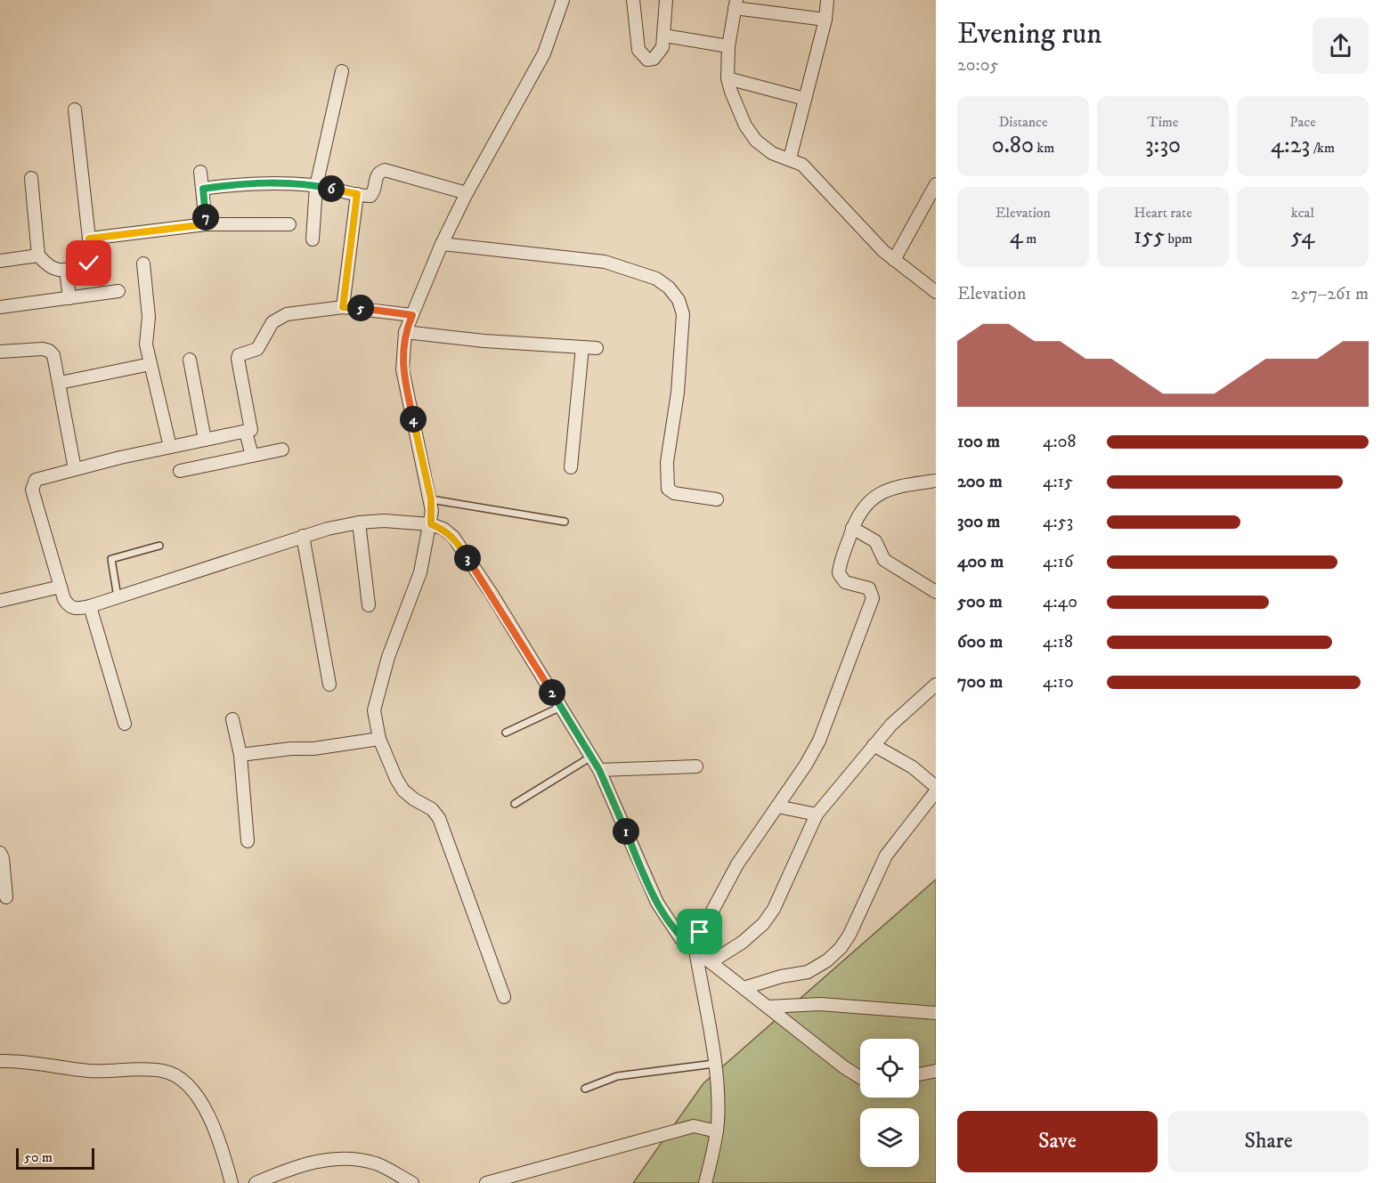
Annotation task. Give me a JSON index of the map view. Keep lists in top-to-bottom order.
{
  "scale_bar": "50 m",
  "page": {
    "heading": ["Evening run", "20:05"],
    "stats": [
      ["Distance", "0.80 km"],
      ["Time", "3:30"],
      ["Pace", "4:23 /km"],
      ["Elevation", "4 m"],
      ["Heart rate", "155 bpm"],
      ["kcal", "54"]
    ],
    "pins": [
      "6",
      "7",
      "5",
      "4",
      "3",
      "2",
      "1"
    ],
    "chart": ["Elevation", "257–261 m"],
    "list": [
      {
        "name": "100 m",
        "note": "4:08"
      },
      {
        "name": "200 m",
        "note": "4:15"
      },
      {
        "name": "300 m",
        "note": "4:53"
      },
      {
        "name": "400 m",
        "note": "4:16"
      },
      {
        "name": "500 m",
        "note": "4:40"
      },
      {
        "name": "600 m",
        "note": "4:18"
      },
      {
        "name": "700 m",
        "note": "4:10"
      }
    ],
    "buttons": ["Save", "Share"],
    "scale": "50 m"
  }
}
